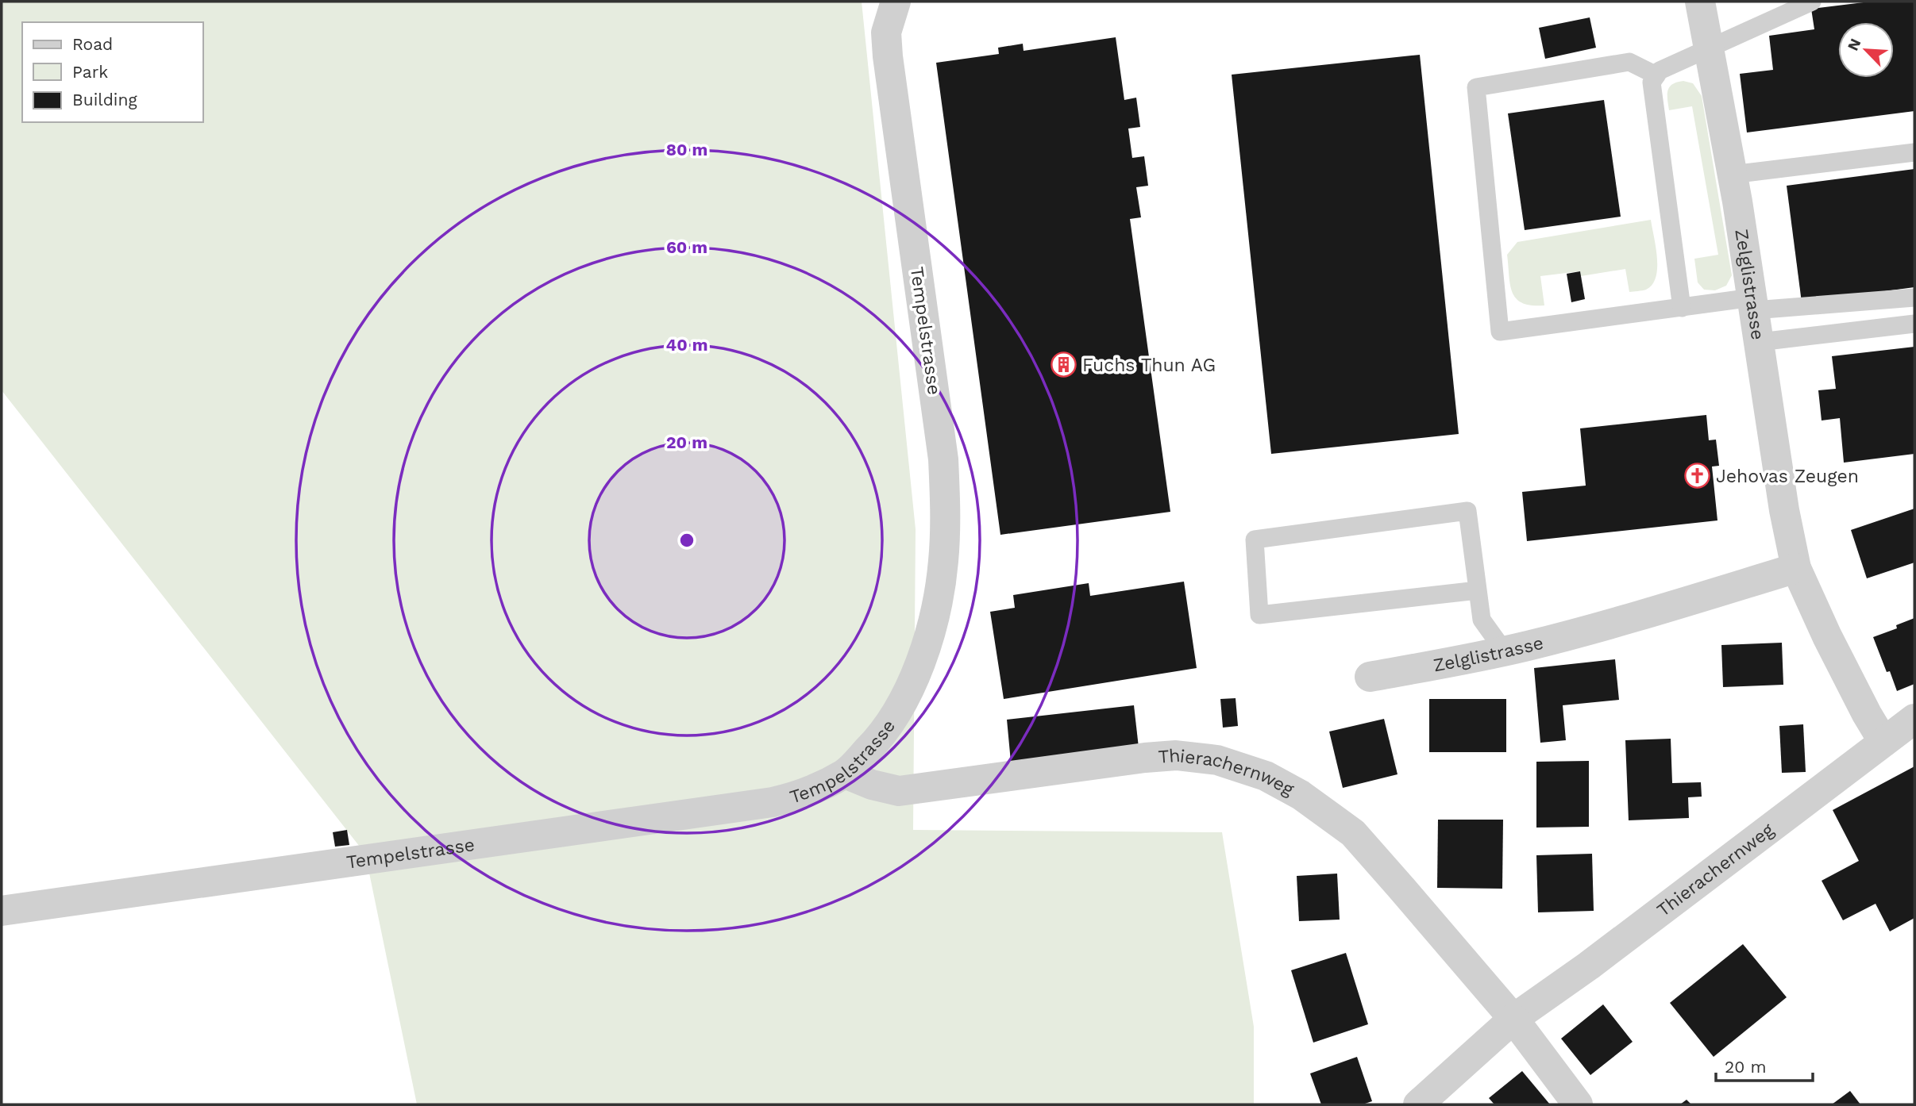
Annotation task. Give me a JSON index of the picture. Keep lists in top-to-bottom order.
{
  "streets": {
    "street": ["Zelglistrasse", "Tempelstrasse", "Thierachernweg"]
  },
  "crossings": [
    ["Zelglistrasse", "Thierachernweg"],
    ["Tempelstrasse", "Thierachernweg"]
  ],
  "places": {
    "building": ["Fuchs Thun AG"],
    "church": ["Jehovas Zeugen"]
  },
  "legend": ["Road", "Park", "Building"],
  "scale_bar": "20 m",
  "north": "top left",
  "rings": [
    "80 m",
    "60 m",
    "40 m",
    "20 m"
  ]
}
